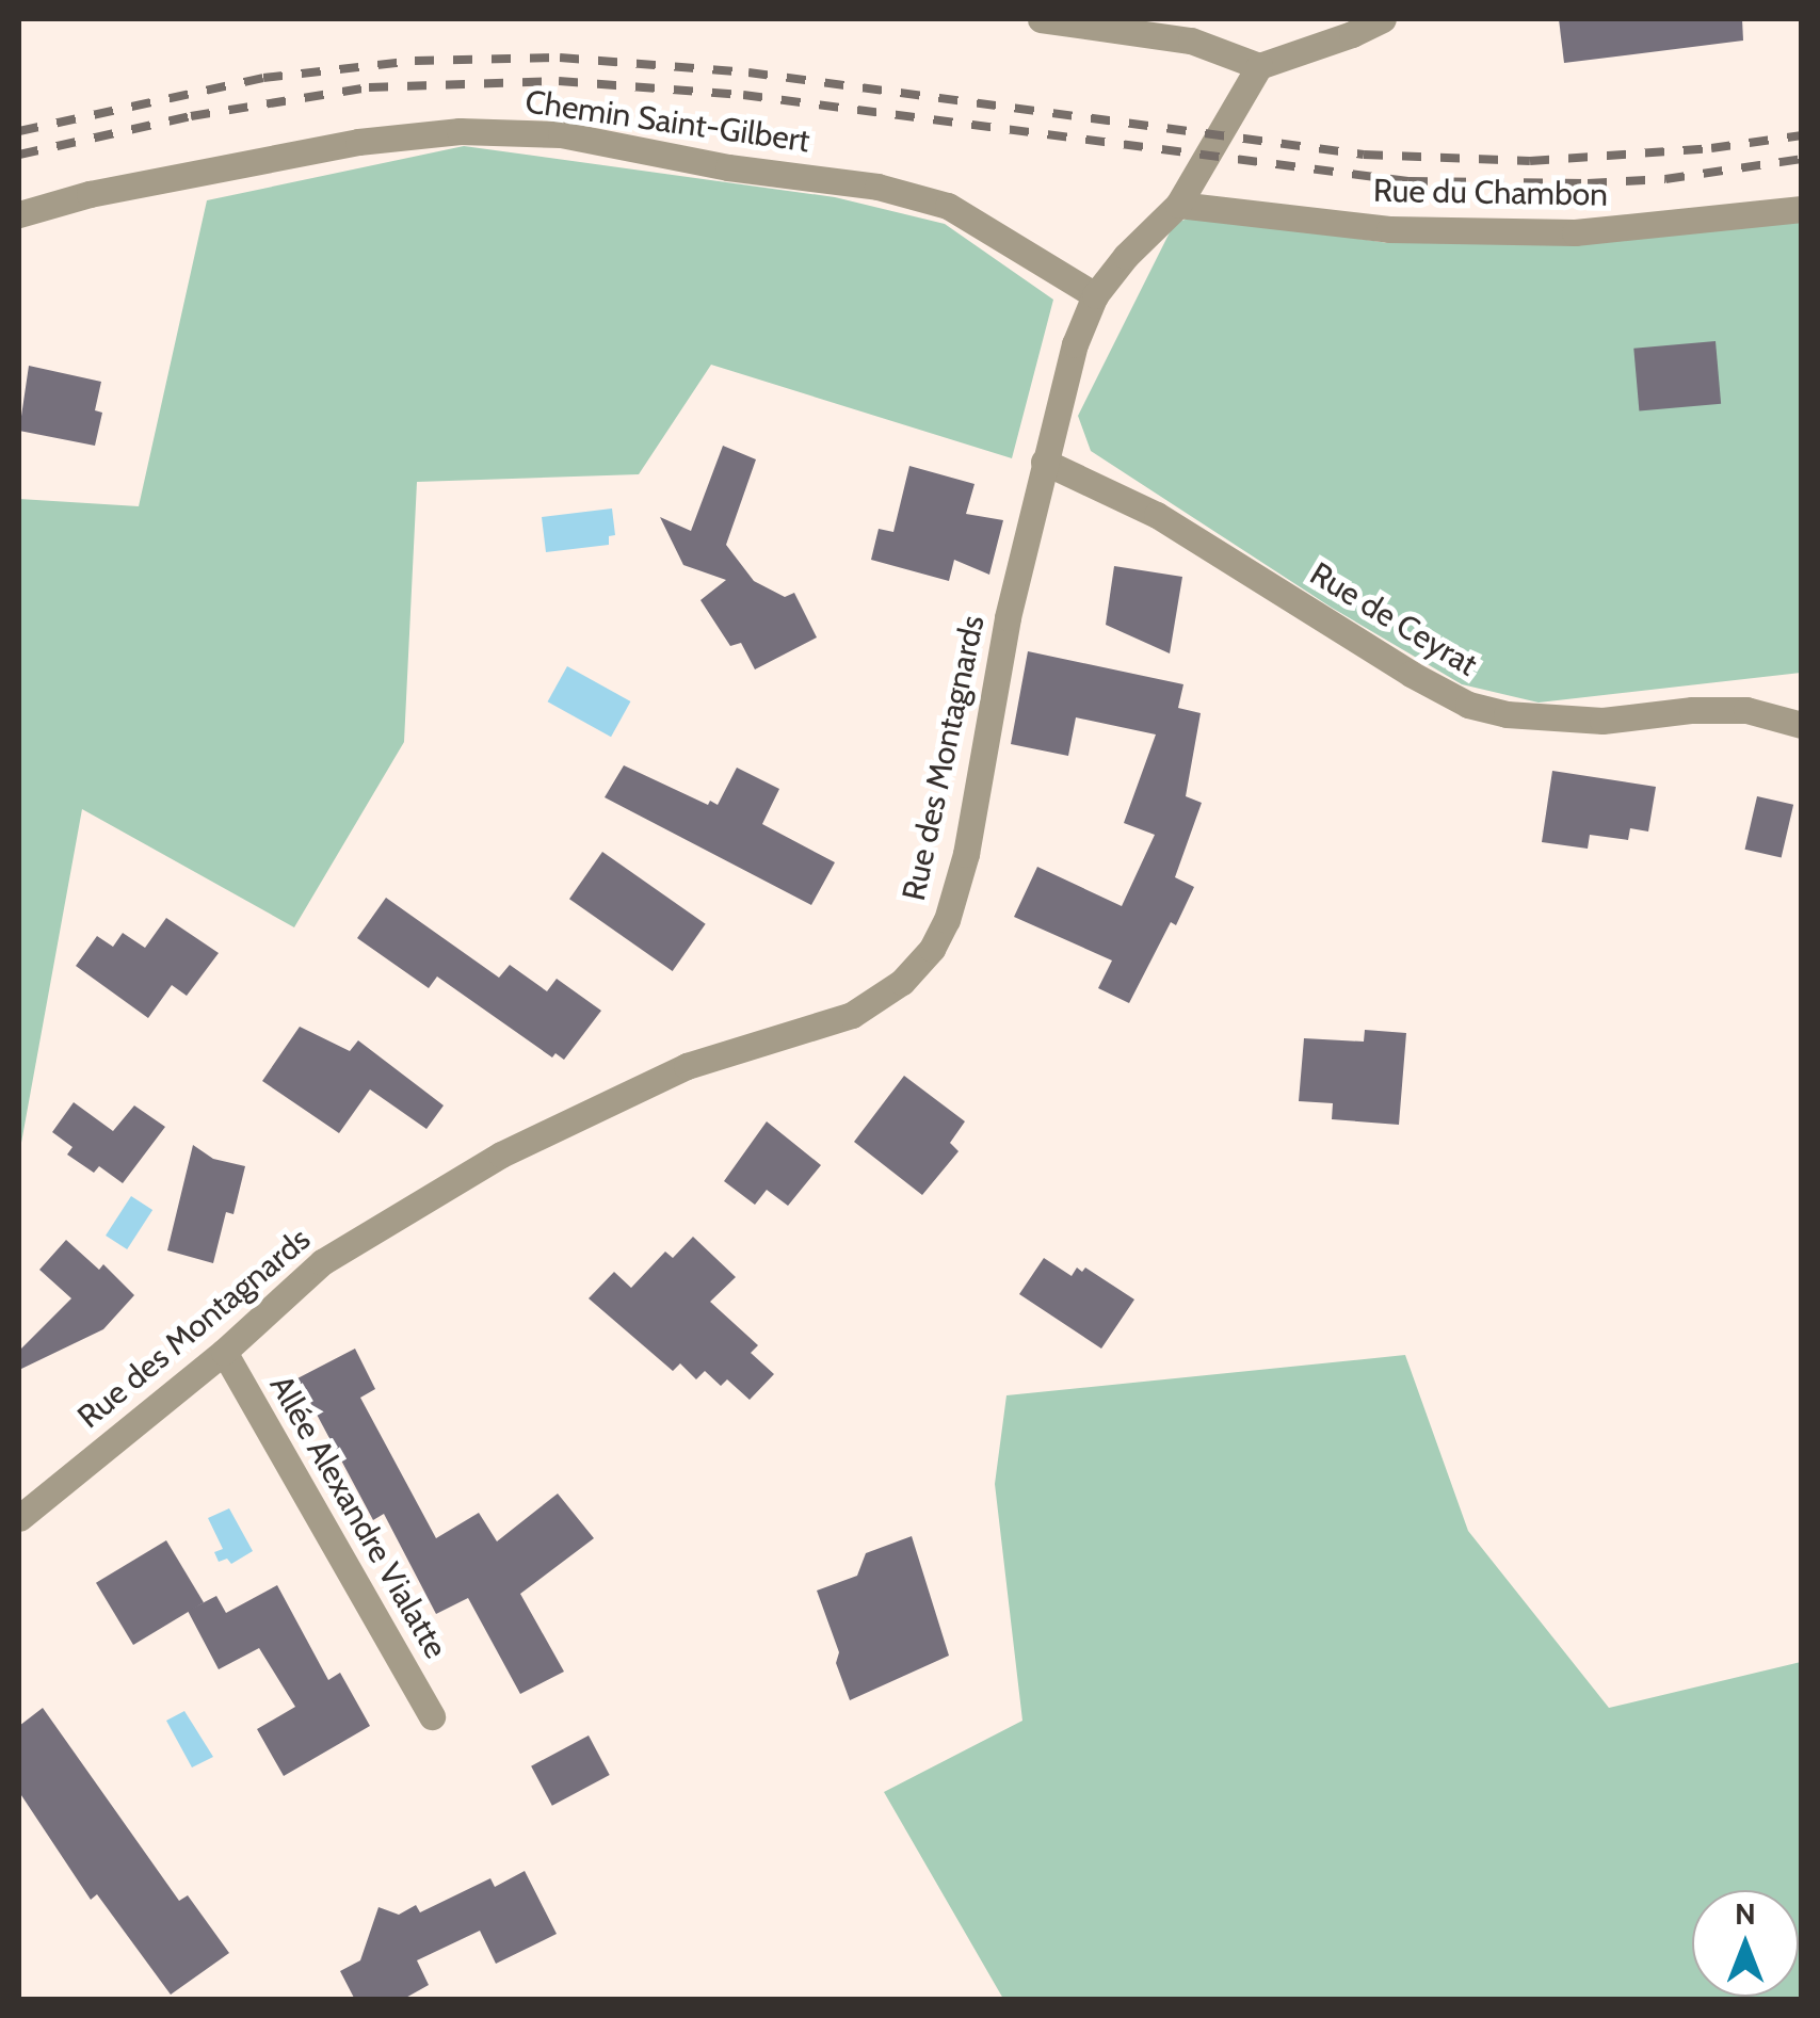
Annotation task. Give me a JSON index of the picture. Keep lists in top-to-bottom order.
{
  "streets": {
    "street": [
      "Chemin Saint-Gilbert",
      "Rue du Chambon",
      "Rue de Ceyrat",
      "Rue des Montagnards",
      "Allée Alexandre Vialatte"
    ]
  },
  "crossings": [
    ["Chemin Saint-Gilbert", "Rue des Montagnards"],
    ["Rue du Chambon", "Rue des Montagnards"],
    ["Rue de Ceyrat", "Rue des Montagnards"],
    ["Rue des Montagnards", "Allée Alexandre Vialatte"]
  ],
  "north": "top"
}
